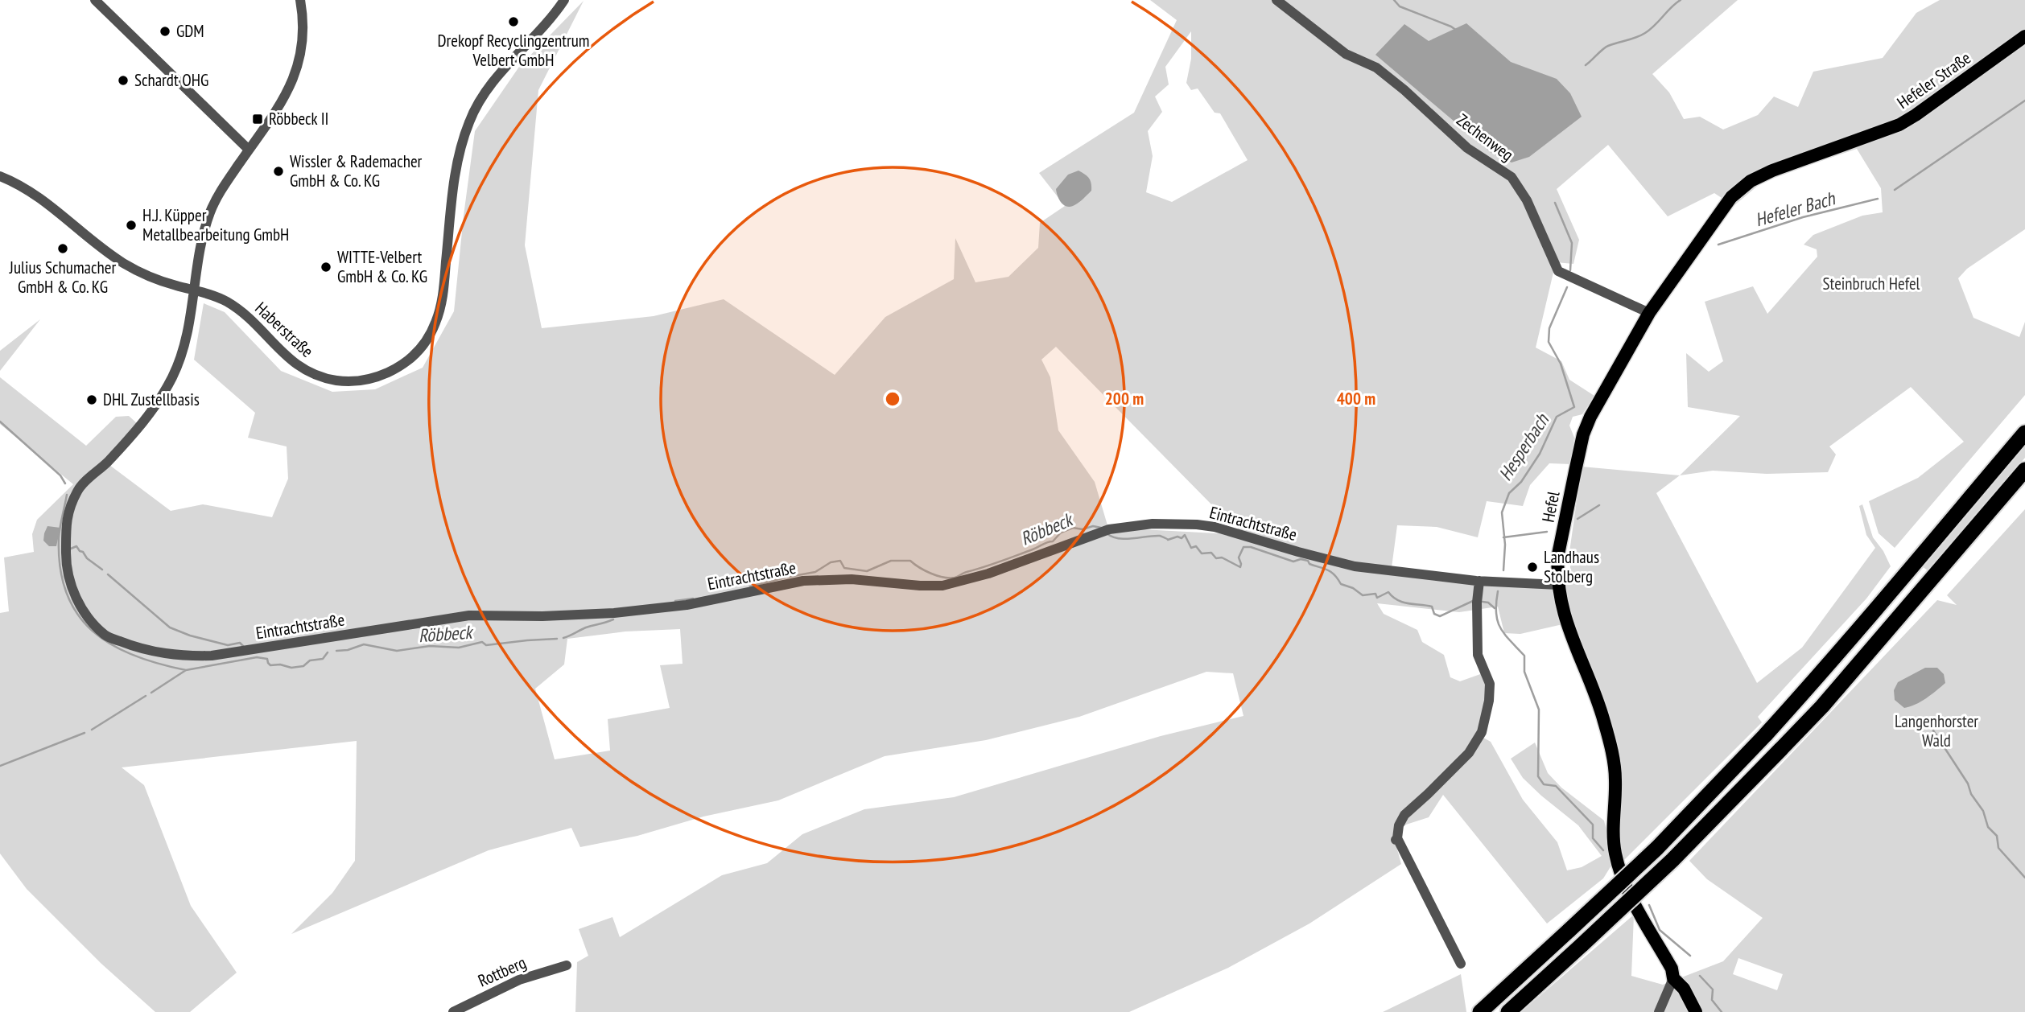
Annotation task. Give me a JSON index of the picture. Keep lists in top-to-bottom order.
{
  "streets": {
    "main road": ["Hefeler Straße", "Hefel"],
    "street": [
      "Zechenweg",
      "Haberstraße",
      "Eintrachtstraße",
      "Rottberg"
    ]
  },
  "crossings": [
    ["Hefeler Straße", "Hefel"],
    ["Zechenweg", "Hefel"],
    ["Haberstraße", "Eintrachtstraße"],
    ["Hefel", "Eintrachtstraße"]
  ],
  "water": ["Hefeler Bach", "Hesperbach", "Röbbeck"],
  "parks": ["Steinbruch Hefel", "Langenhorster Wald"],
  "places": {
    "other": [
      "Drekopf Recyclingzentrum Velbert GmbH",
      "GDM",
      "Schardt OHG",
      "Wissler & Rademacher GmbH & Co. KG",
      "H.J. Küpper Metallbearbeitung GmbH",
      "Julius Schumacher GmbH & Co. KG",
      "WITTE-Velbert GmbH & Co. KG",
      "DHL Zustellbasis",
      "Landhaus Stolberg"
    ],
    "transit": ["Röbbeck II"]
  },
  "rings": ["200 m", "400 m"]
}
